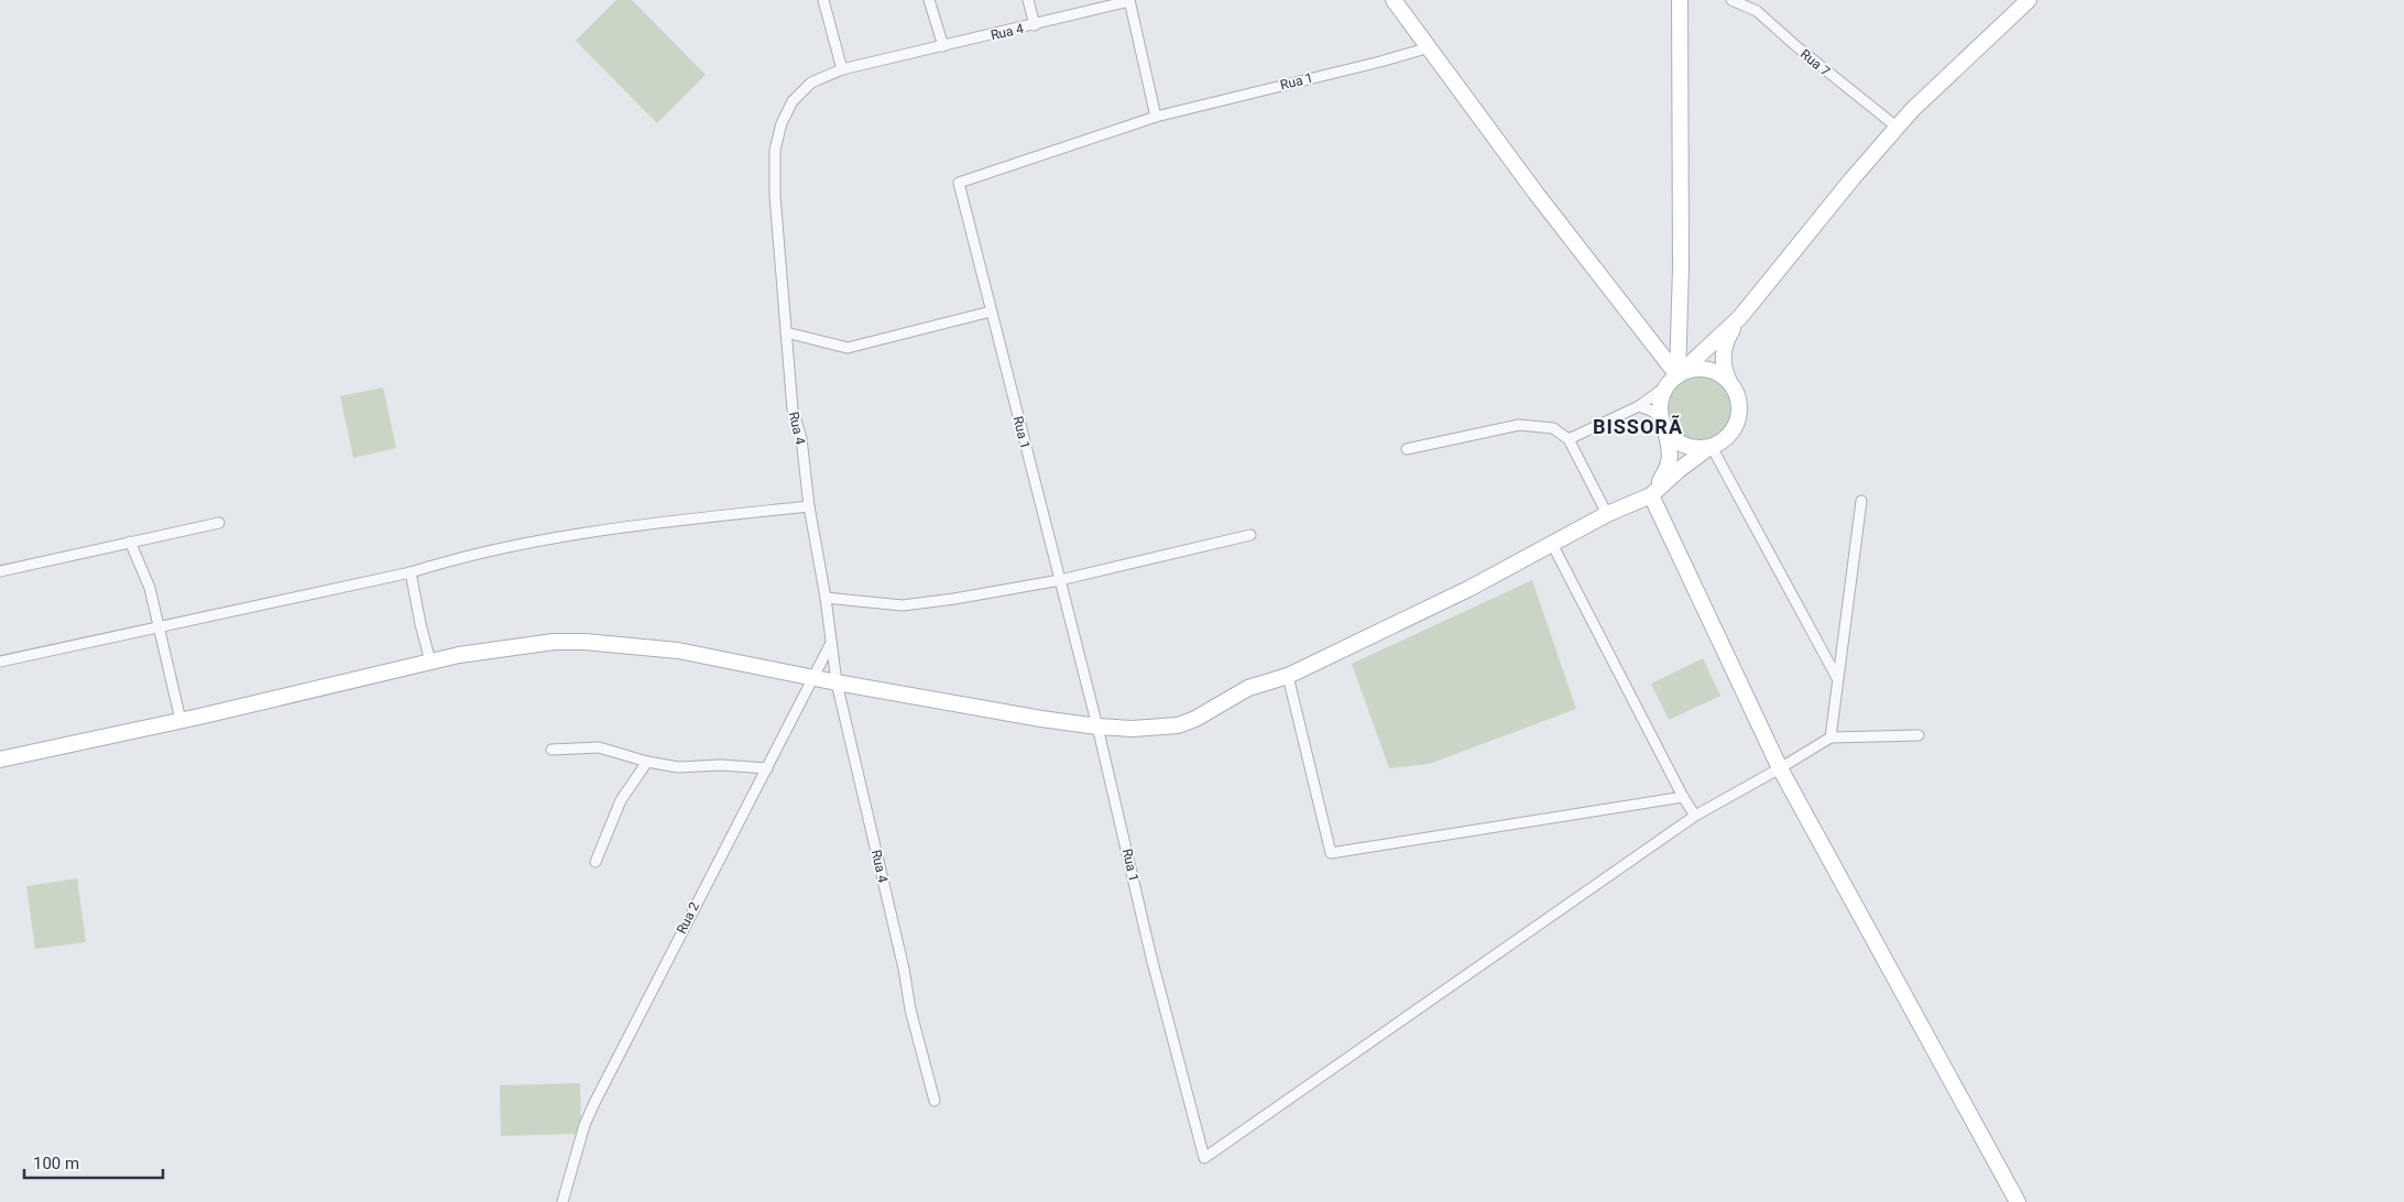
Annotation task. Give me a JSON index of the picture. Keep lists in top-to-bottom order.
{
  "streets": {
    "street": [
      "Rua 4",
      "Rua 7",
      "Rua 1",
      "Rua 2"
    ]
  },
  "crossings": [
    ["Rua 4", "Rua 2"]
  ],
  "districts": ["BISSORÃ"],
  "scale_bar": "100 m"
}
